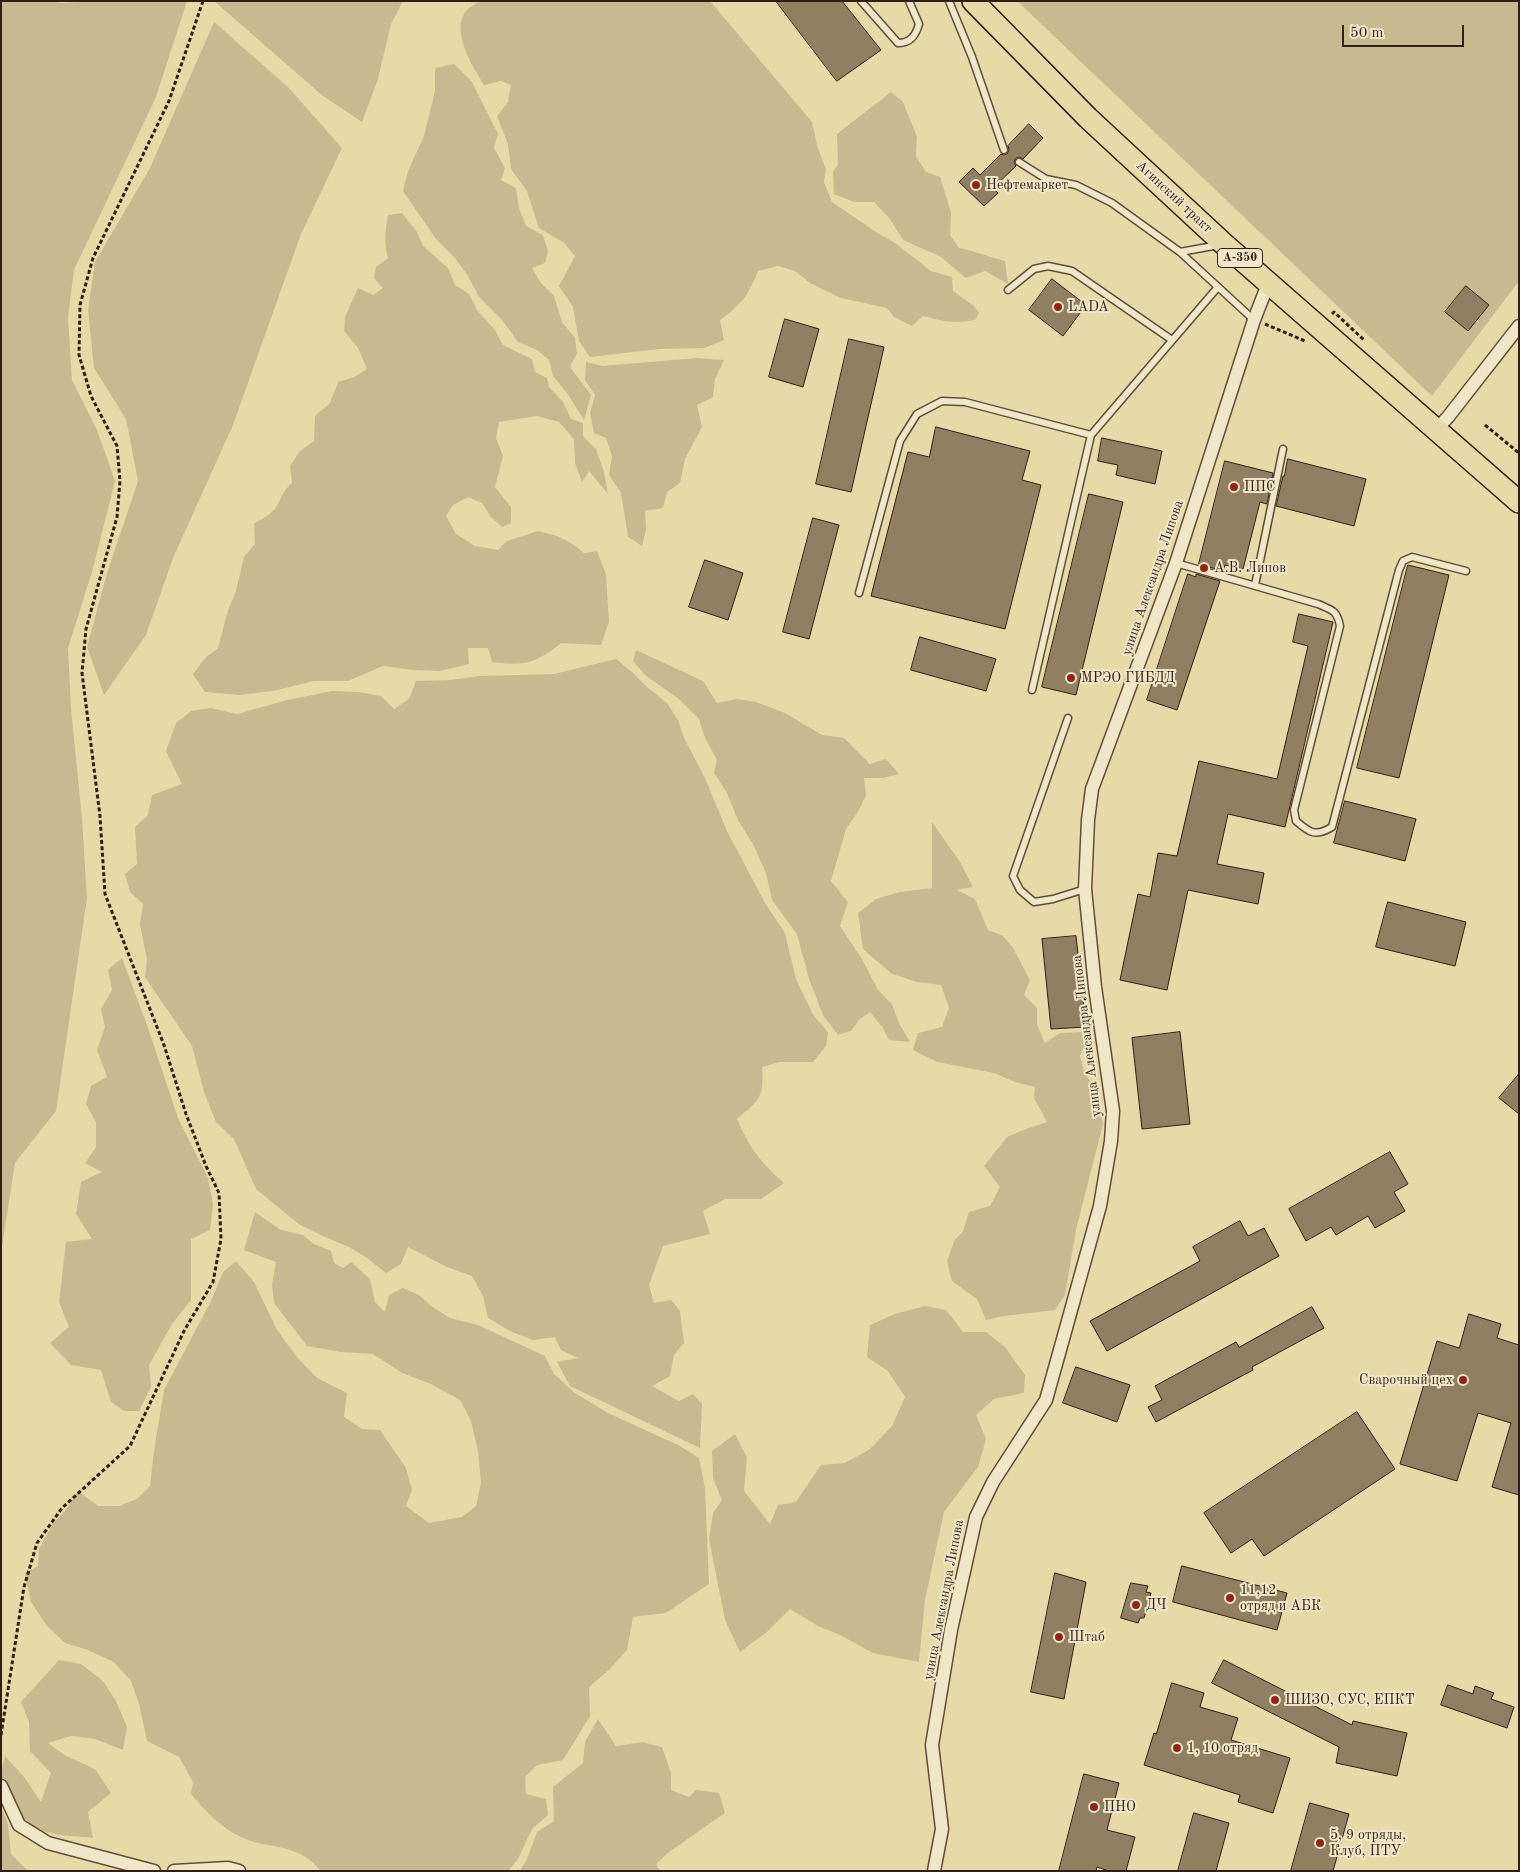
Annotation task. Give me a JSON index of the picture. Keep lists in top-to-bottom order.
{
  "streets": {
    "highway": ["Агинский тракт", "А-350"],
    "street": ["улица Александра Липова"]
  },
  "crossings": [
    ["Агинский тракт", "улица Александра Липова"]
  ],
  "places": [
    "Нефтемаркет",
    "LADA",
    "ППС",
    "А.В. Липов",
    "МРЭО ГИБДД",
    "Сварочный цех",
    "11,12 отряд и АБК",
    "ДЧ",
    "Штаб",
    "ШИЗО, СУС, ЕПКТ",
    "1, 10 отряд",
    "ПНО",
    "5, 9 отряды, Клуб, ПТУ"
  ],
  "scale_bar": "50 m"
}
